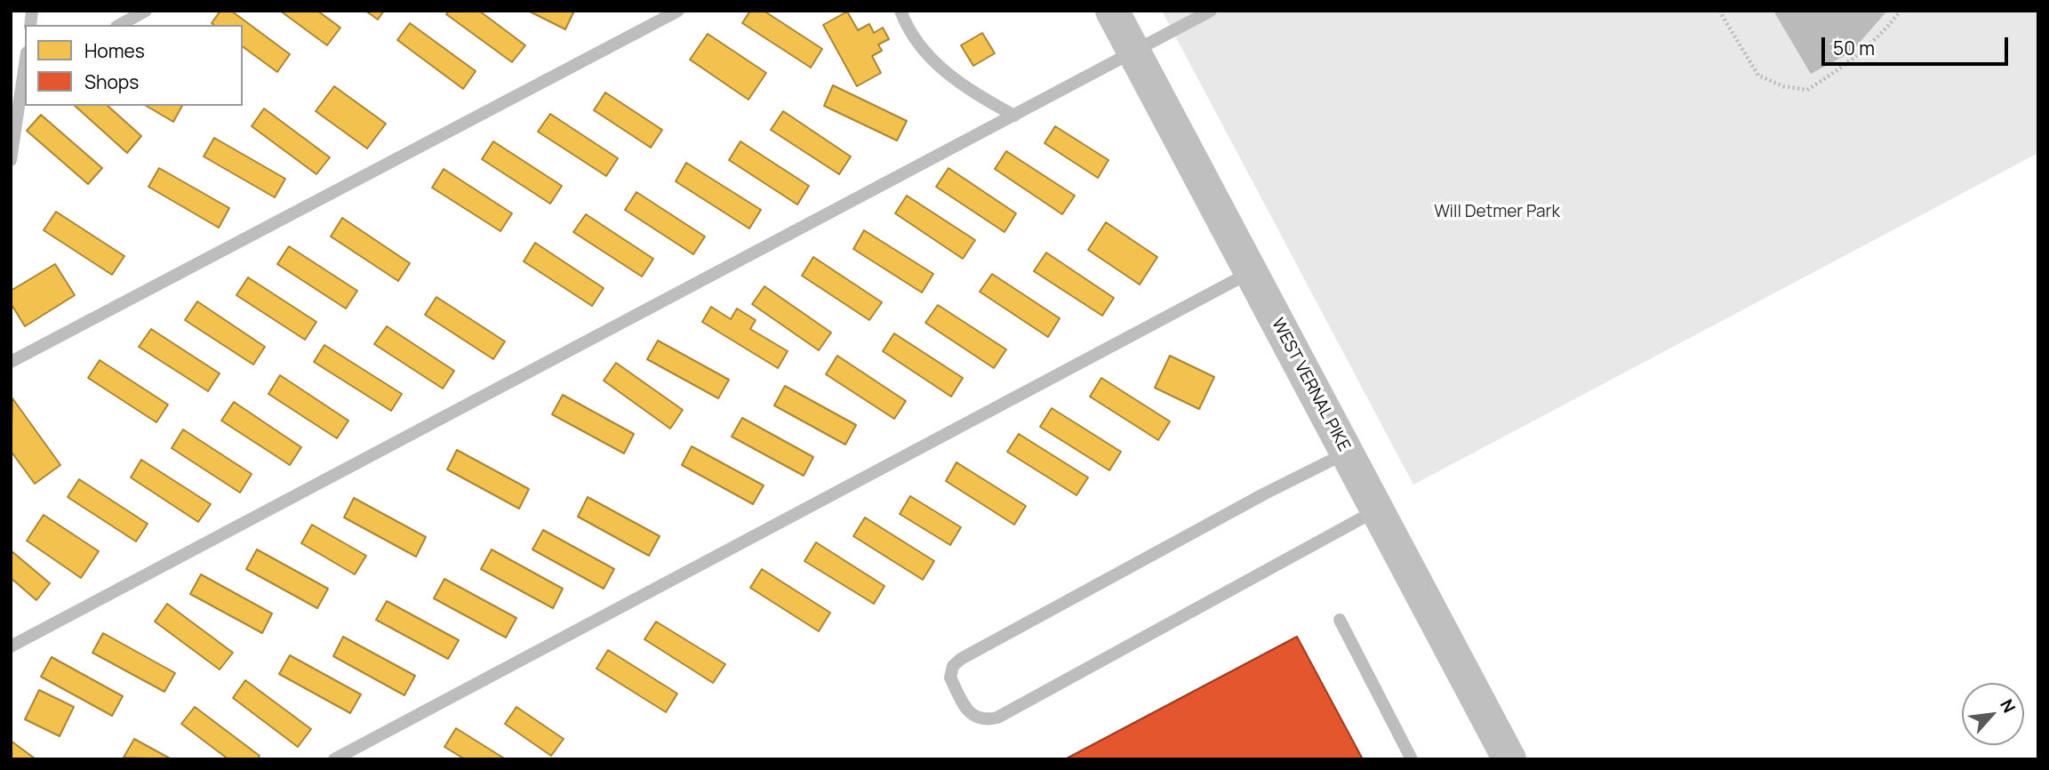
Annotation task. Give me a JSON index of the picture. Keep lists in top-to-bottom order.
{
  "streets": {
    "main road": ["WEST VERNAL PIKE"]
  },
  "parks": ["Will Detmer Park"],
  "legend": ["Homes", "Shops"],
  "scale_bar": "50 m",
  "north": "top right"
}
